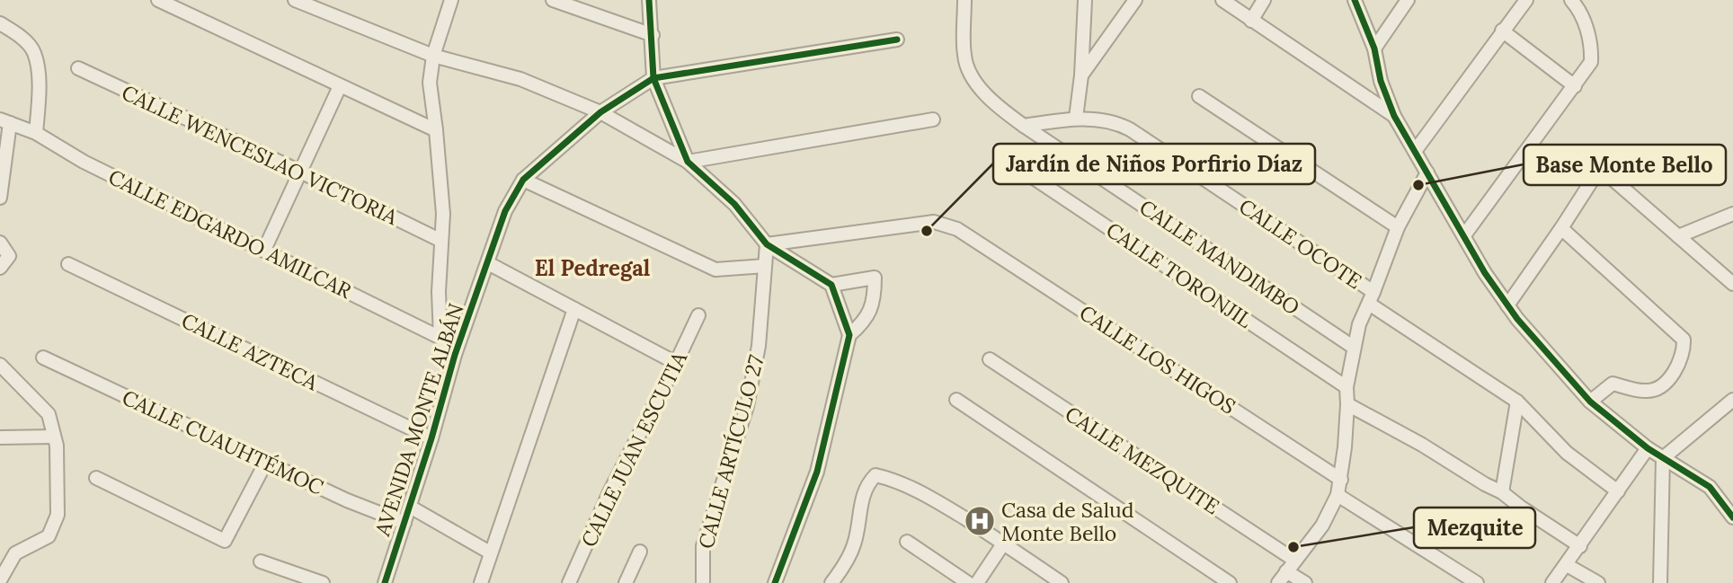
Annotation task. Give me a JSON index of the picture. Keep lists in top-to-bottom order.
{
  "streets": {
    "street": [
      "CALLE WENCESLAO VICTORIA",
      "CALLE EDGARDO AMILCAR",
      "CALLE OCOTE",
      "CALLE MANDIMBO",
      "CALLE TORONJIL",
      "CALLE AZTECA",
      "CALLE LOS HIGOS",
      "AVENIDA MONTE ALBÁN",
      "CALLE CUAUHTÉMOC",
      "CALLE JUAN ESCUTIA",
      "CALLE ARTÍCULO 27",
      "CALLE MEZQUITE"
    ]
  },
  "crossings": [
    ["CALLE EDGARDO AMILCAR", "AVENIDA MONTE ALBÁN"],
    ["CALLE OCOTE", "CALLE MANDIMBO"],
    ["CALLE AZTECA", "AVENIDA MONTE ALBÁN"],
    ["CALLE LOS HIGOS", "CALLE ARTÍCULO 27"],
    ["AVENIDA MONTE ALBÁN", "CALLE CUAUHTÉMOC"]
  ],
  "districts": ["El Pedregal"],
  "places": {
    "other": ["Base Monte Bello", "Jardín de Niños Porfirio Díaz", "Mezquite"],
    "hospital": ["Casa de Salud Monte Bello"]
  }
}
